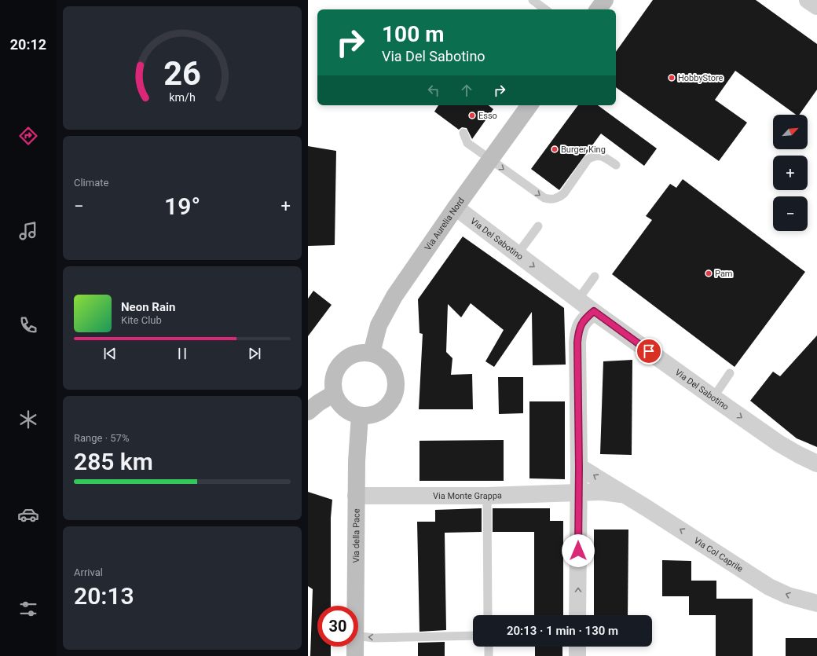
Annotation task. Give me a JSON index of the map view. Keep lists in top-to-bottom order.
{
  "streets": {
    "main road": ["Via Aurelia Nord", "Via della Pace"],
    "street": ["Via Del Sabotino", "Via Monte Grappa", "Via Col Caprile"]
  },
  "crossings": [
    ["Via Aurelia Nord", "Via Del Sabotino"],
    ["Via Aurelia Nord", "Via della Pace"],
    ["Via Monte Grappa", "Via della Pace"],
    ["Via Monte Grappa", "Via Col Caprile"]
  ],
  "one_way": ["Via Del Sabotino", "Via Col Caprile"],
  "places": [
    "HobbyStore",
    "Esso",
    "Burger King",
    "Pam"
  ],
  "north": "top right",
  "page": {
    "tabs": "20:12",
    "turn": ["100 m", "Via Del Sabotino"],
    "map_buttons": ["+", "−"],
    "tile": [
      "Climate",
      ["Range · 57%", "285 km"],
      ["Arrival", "20:13"]
    ],
    "heat": ["−", "19°", "+"],
    "song": ["Neon Rain", "Kite Club"],
    "limit": "30",
    "trip": "20:13 · 1 min · 130 m",
    "gauge": ["26", "km/h"]
  }
}
